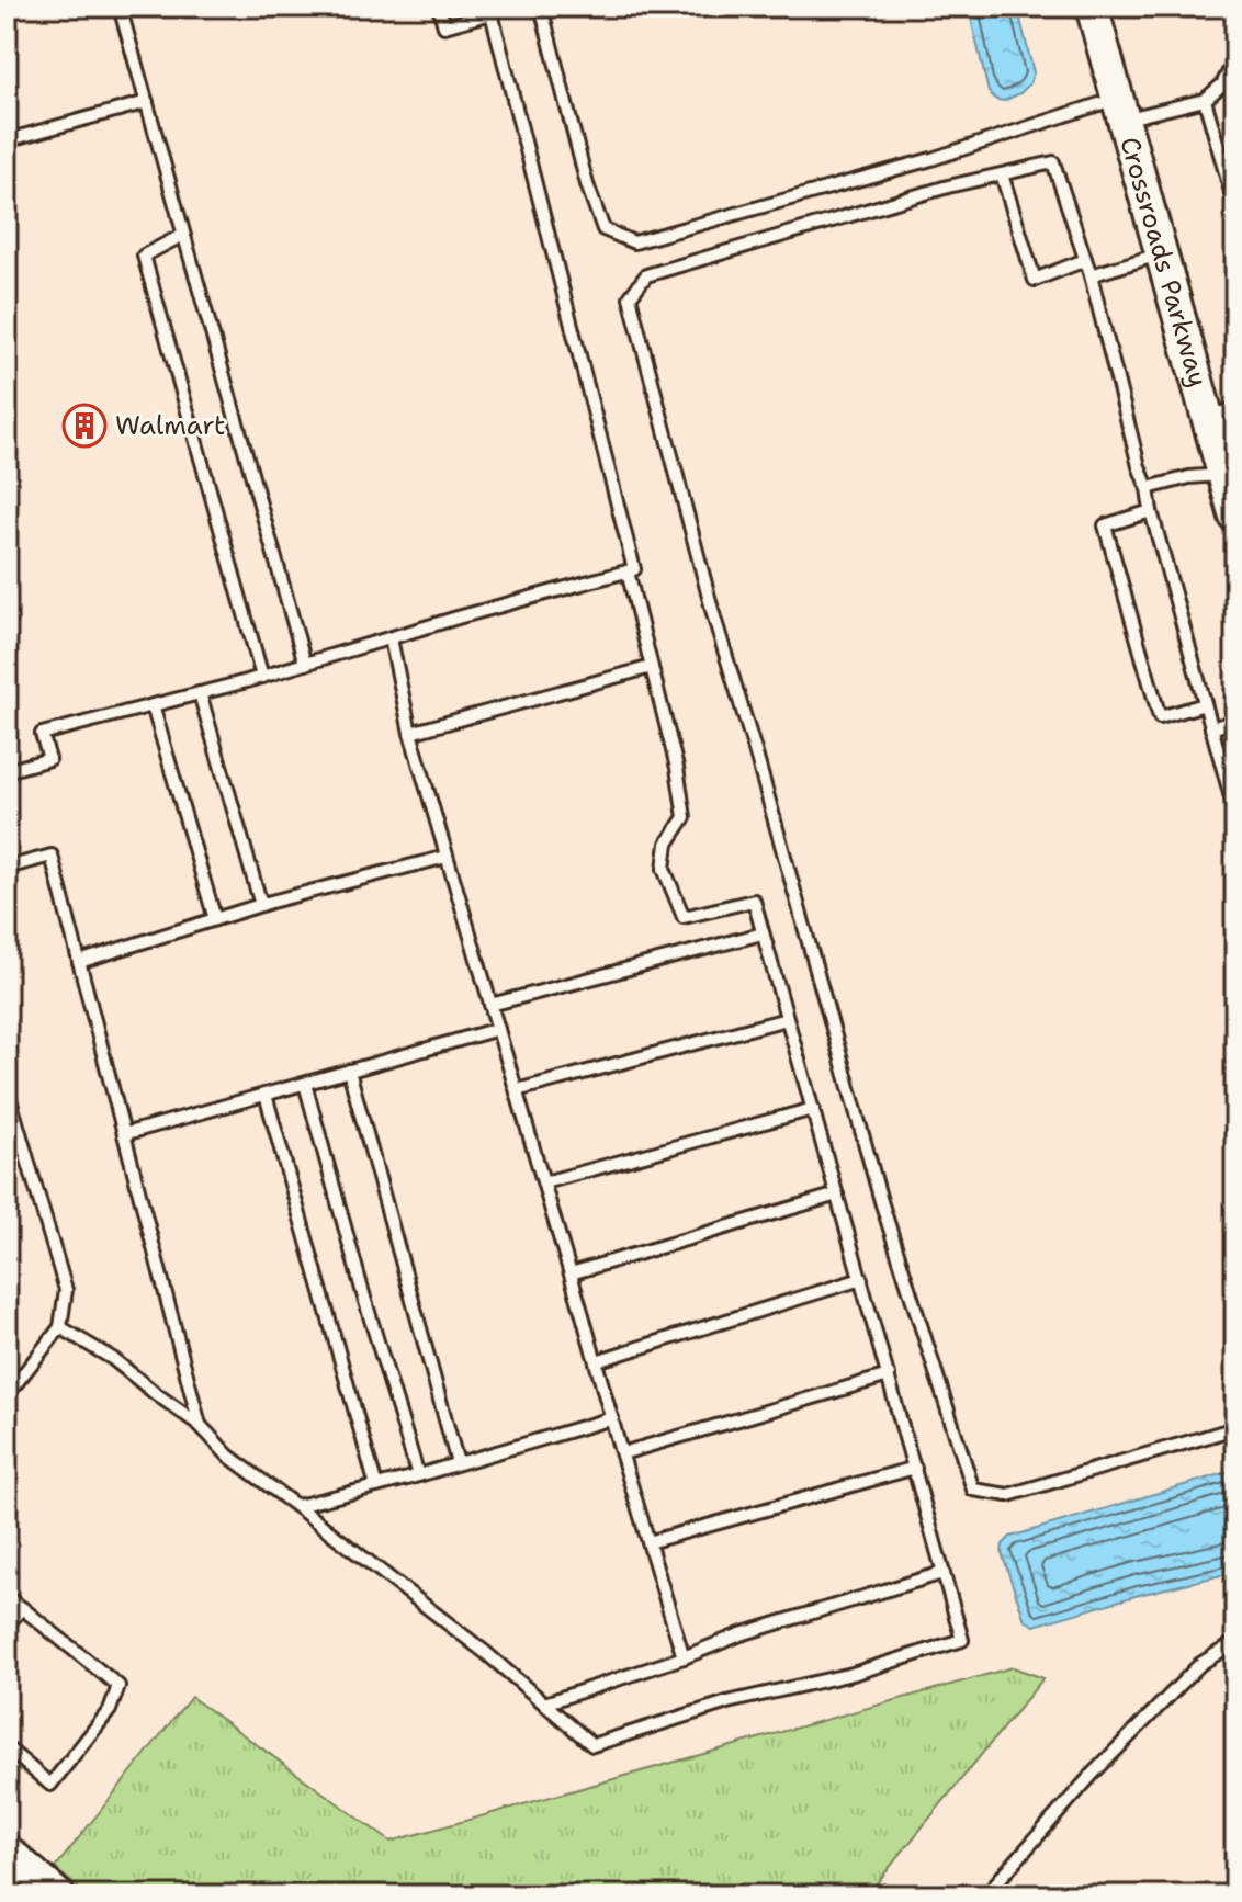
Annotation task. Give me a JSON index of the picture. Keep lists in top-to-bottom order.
{
  "streets": {
    "street": ["Crossroads Parkway"]
  },
  "places": {
    "building": ["Walmart"]
  }
}
